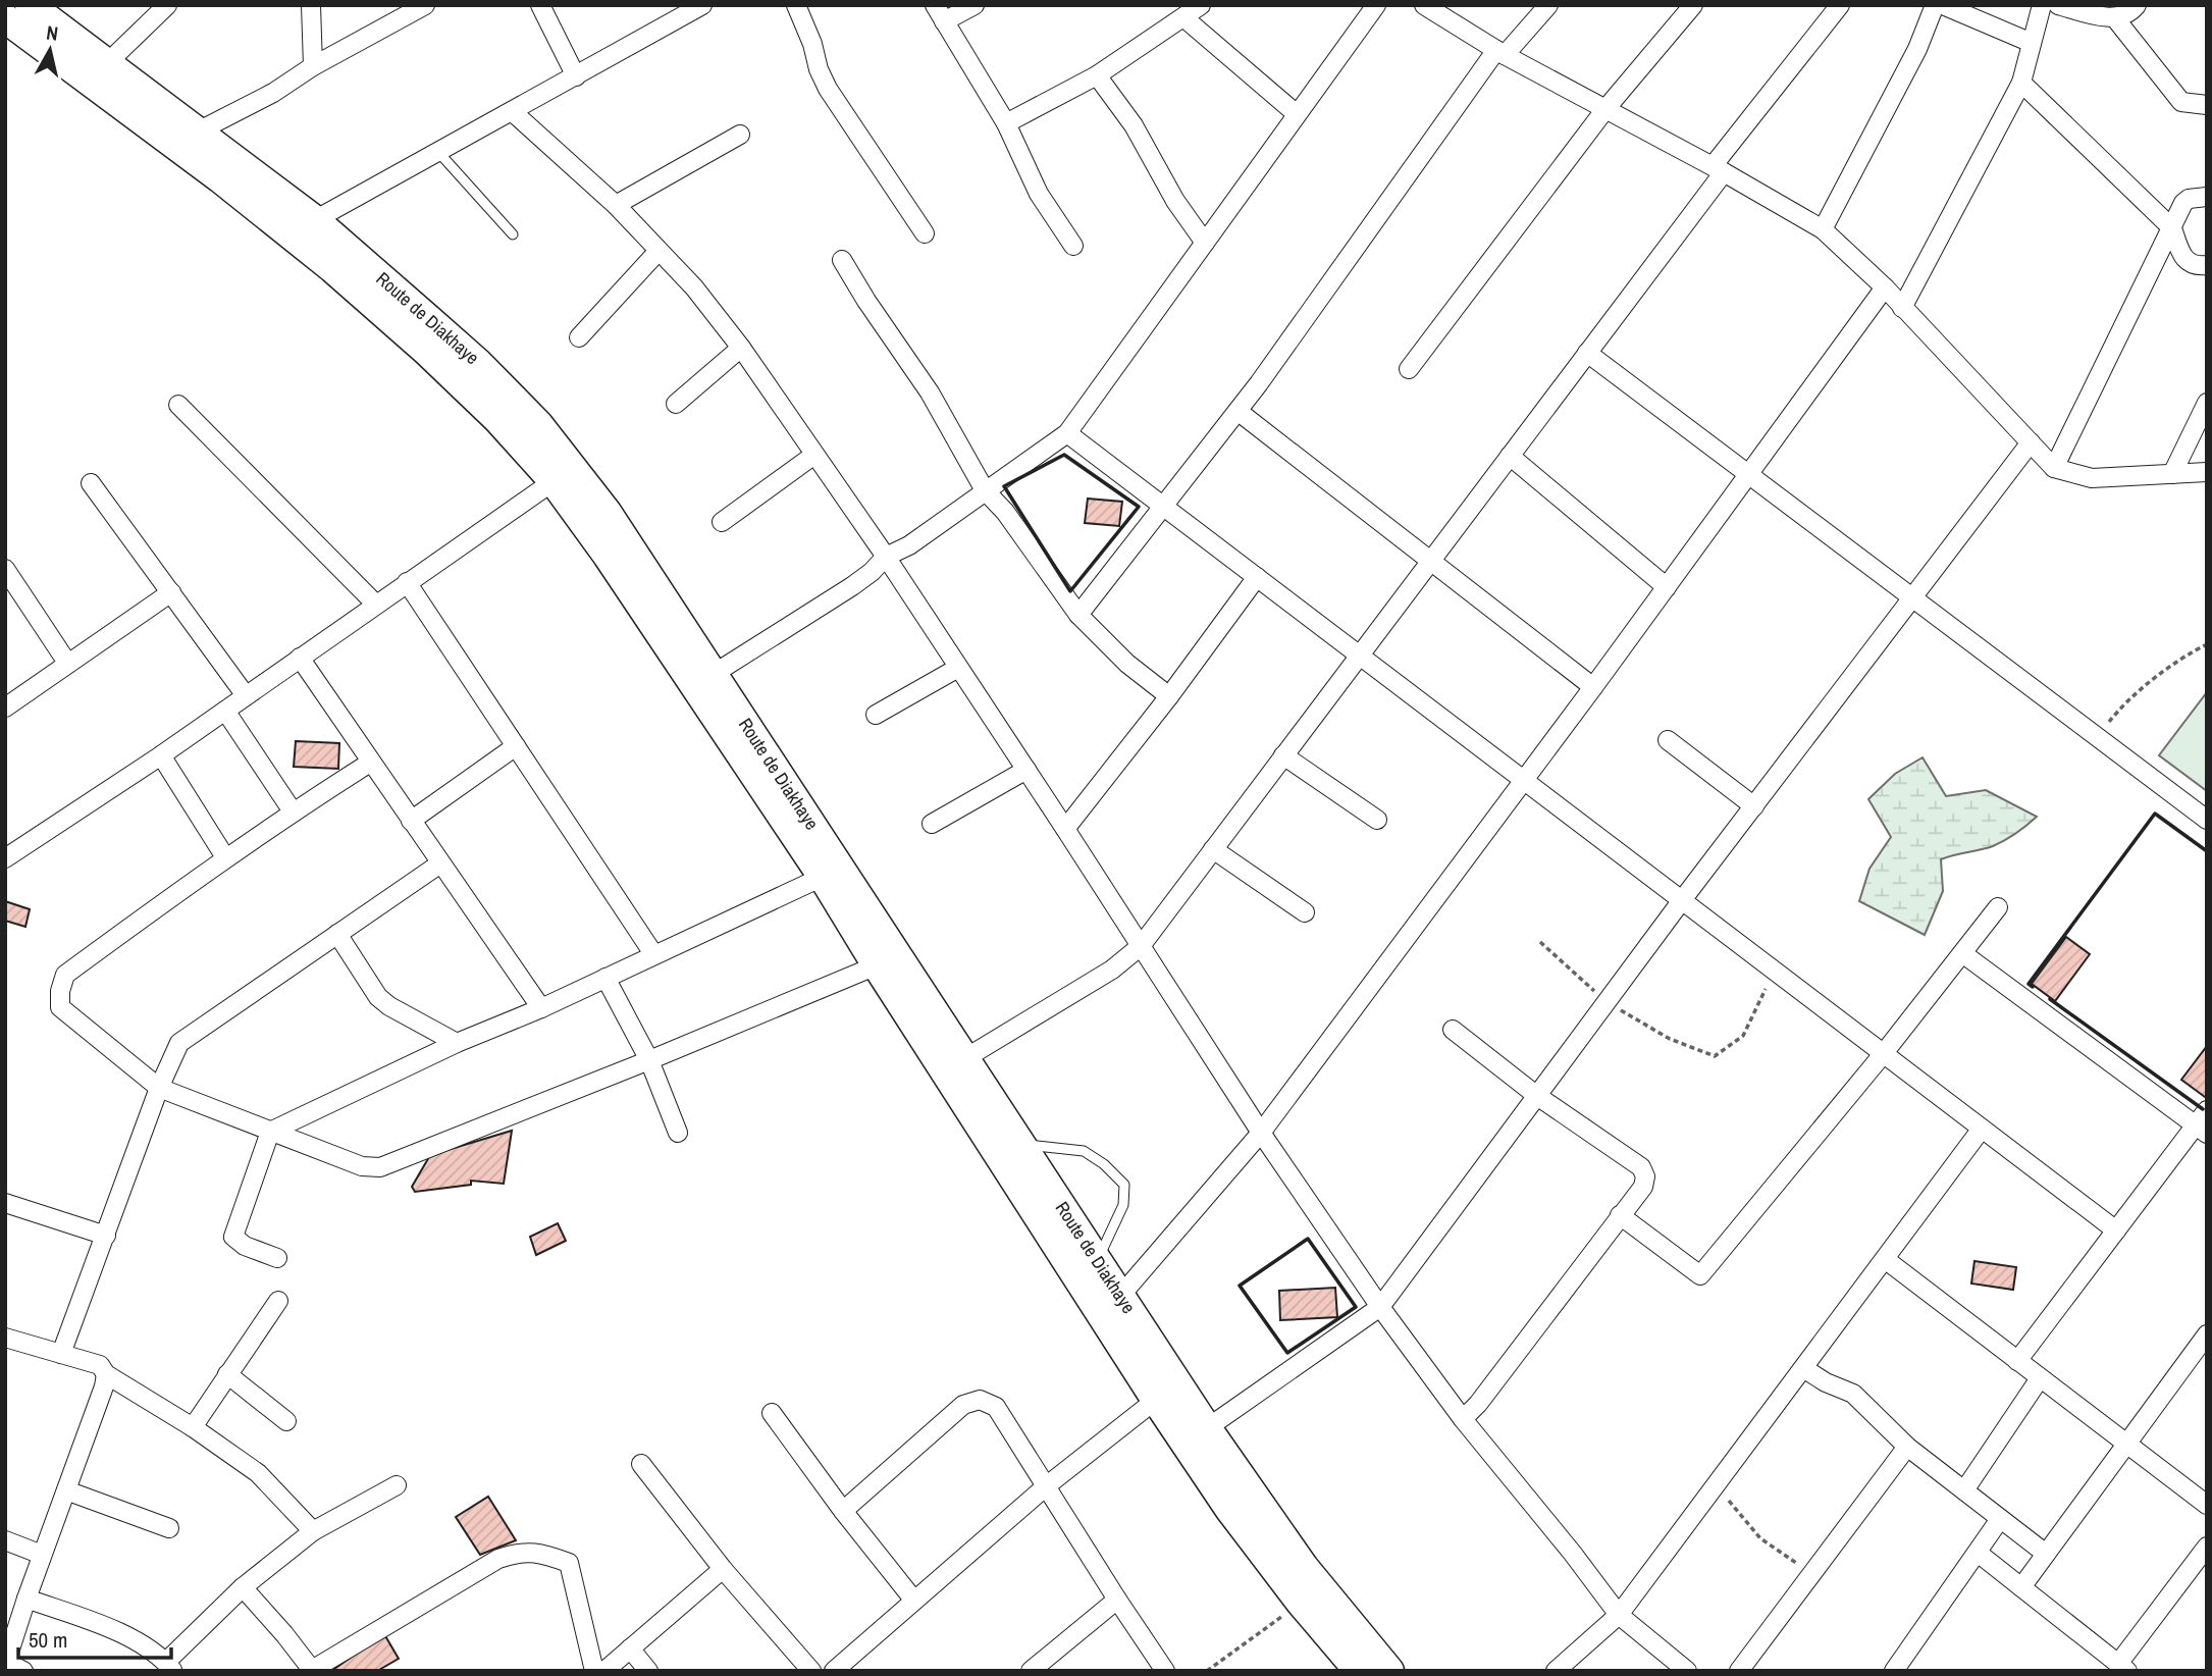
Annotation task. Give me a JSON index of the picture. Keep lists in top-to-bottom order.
{
  "streets": {
    "main road": ["Route de Diakhaye"]
  },
  "scale_bar": "50 m",
  "north": "top"
}
